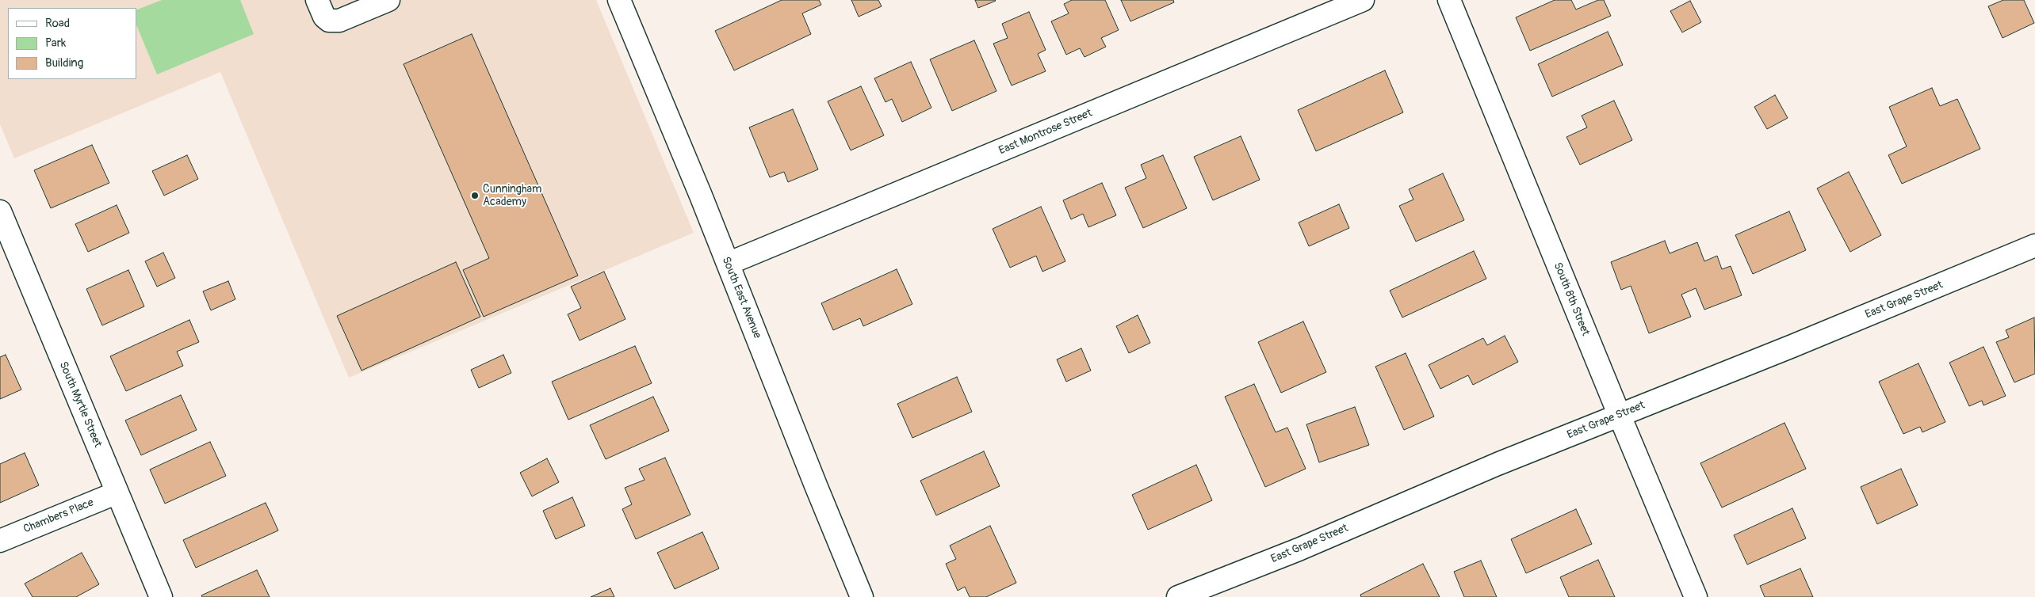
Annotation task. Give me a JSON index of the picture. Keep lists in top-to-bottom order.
{
  "streets": {
    "street": [
      "East Montrose Street",
      "South East Avenue",
      "South 8th Street",
      "East Grape Street",
      "South Myrtle Street",
      "Chambers Place"
    ]
  },
  "crossings": [
    ["East Montrose Street", "South East Avenue"],
    ["South 8th Street", "East Grape Street"],
    ["South Myrtle Street", "Chambers Place"]
  ],
  "places": ["Cunningham Academy"],
  "legend": ["Road", "Park", "Building"]
}
